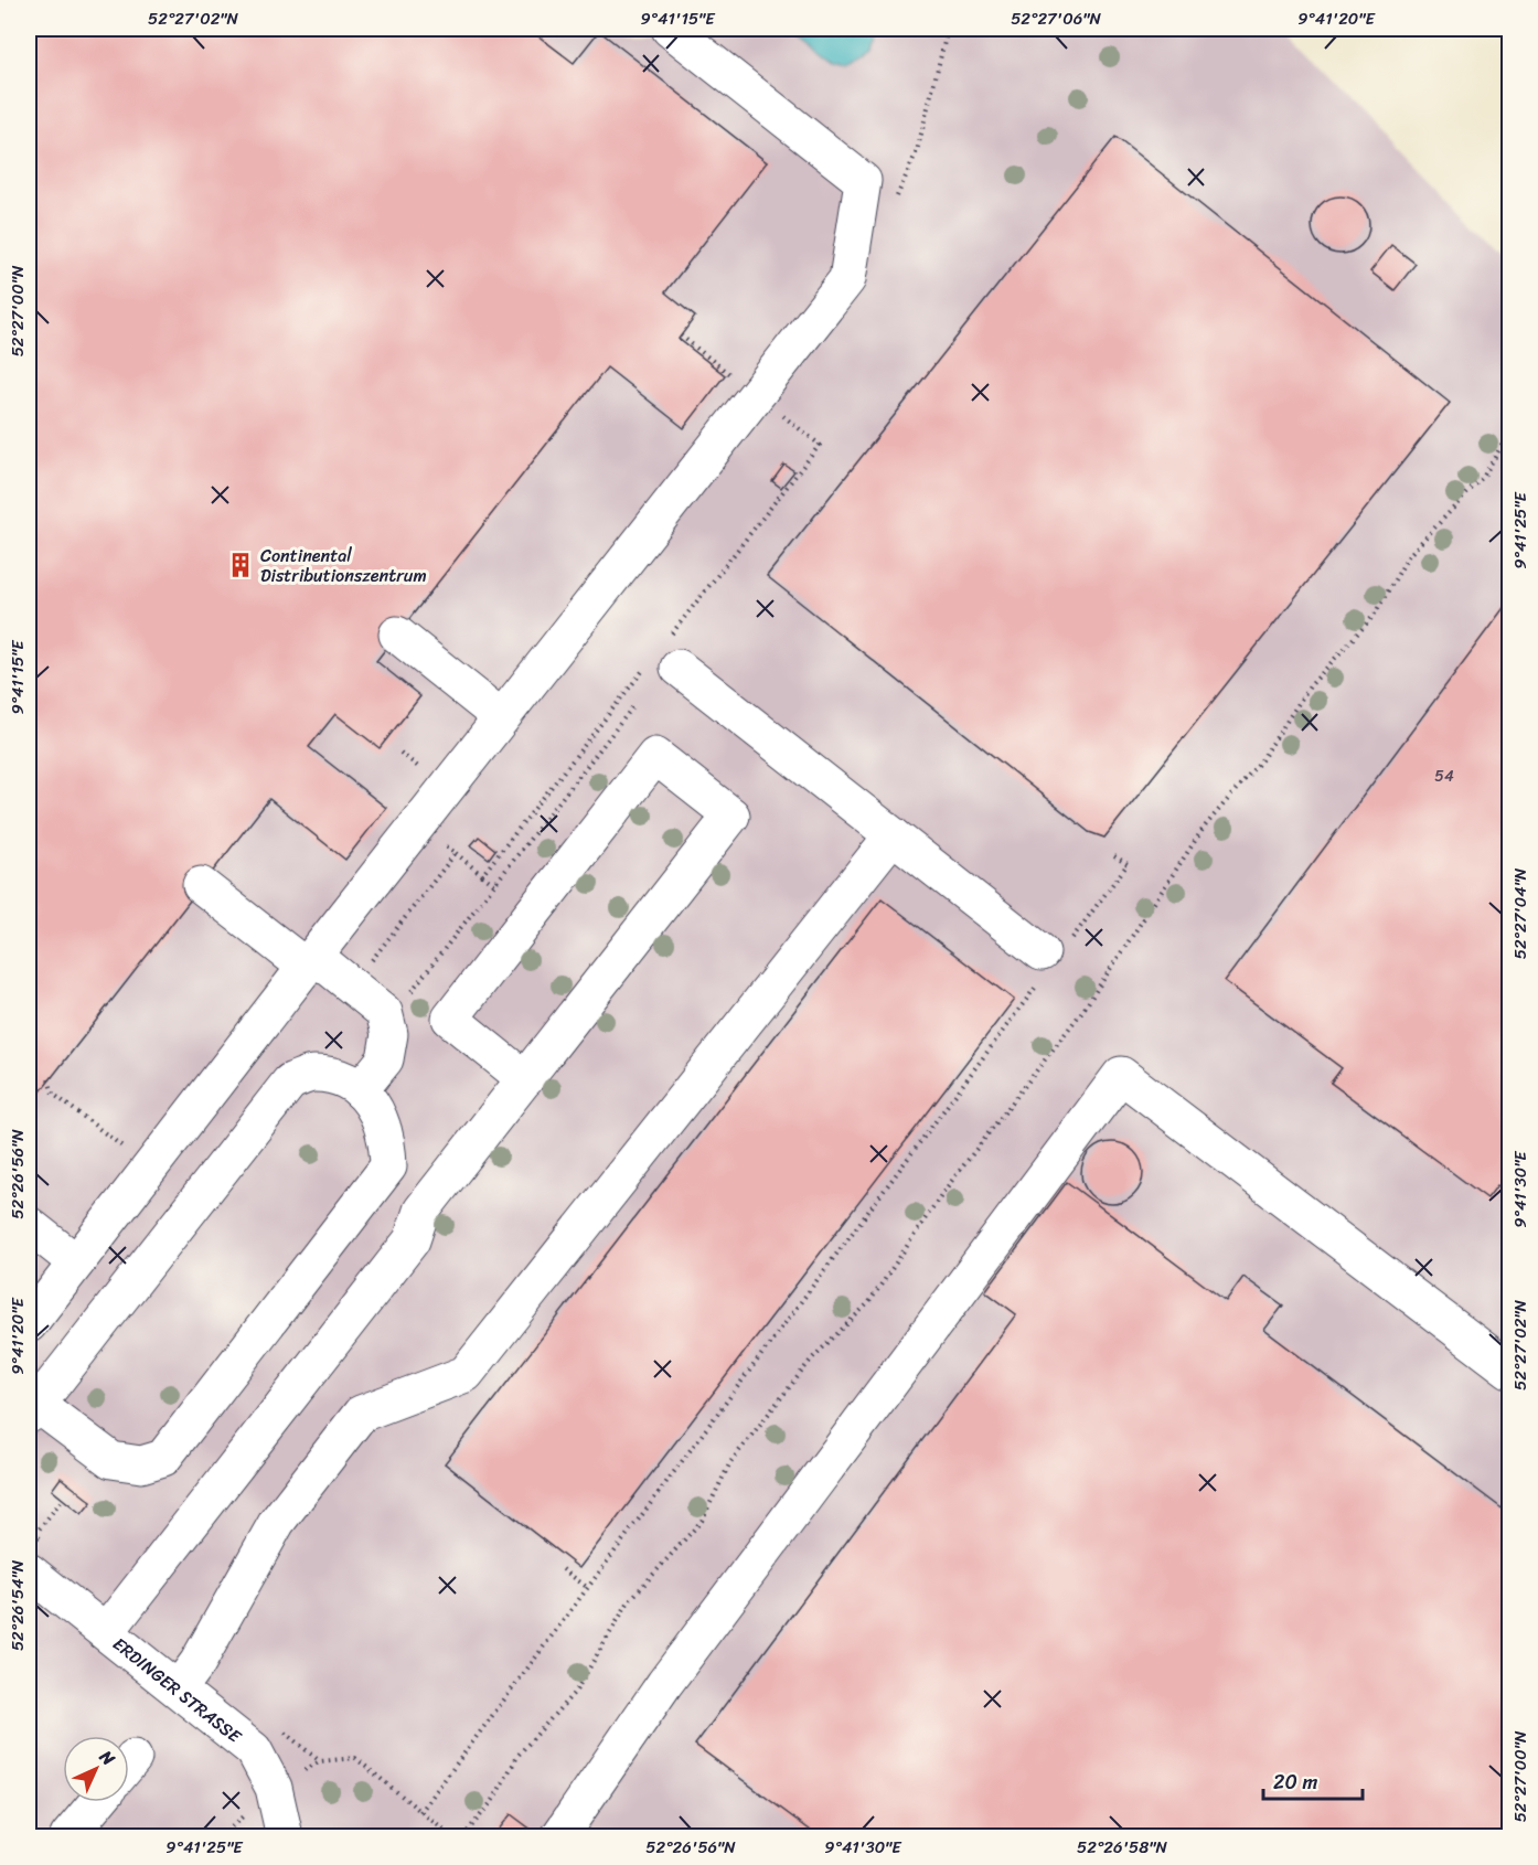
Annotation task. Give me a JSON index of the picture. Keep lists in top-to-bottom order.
{
  "streets": {
    "street": ["ERDINGER STRASSE"]
  },
  "places": {
    "building": ["Continental Distributionszentrum"]
  },
  "house_numbers": ["54"],
  "scale_bar": "20 m",
  "north": "top right",
  "coordinates": [
    "52°27'02\"N",
    "9°41'15\"E",
    "52°27'06\"N",
    "9°41'20\"E",
    "52°27'00\"N",
    "9°41'25\"E",
    "52°27'04\"N",
    "52°26'56\"N",
    "9°41'30\"E",
    "52°26'54\"N",
    "52°26'58\"N"
  ]
}
